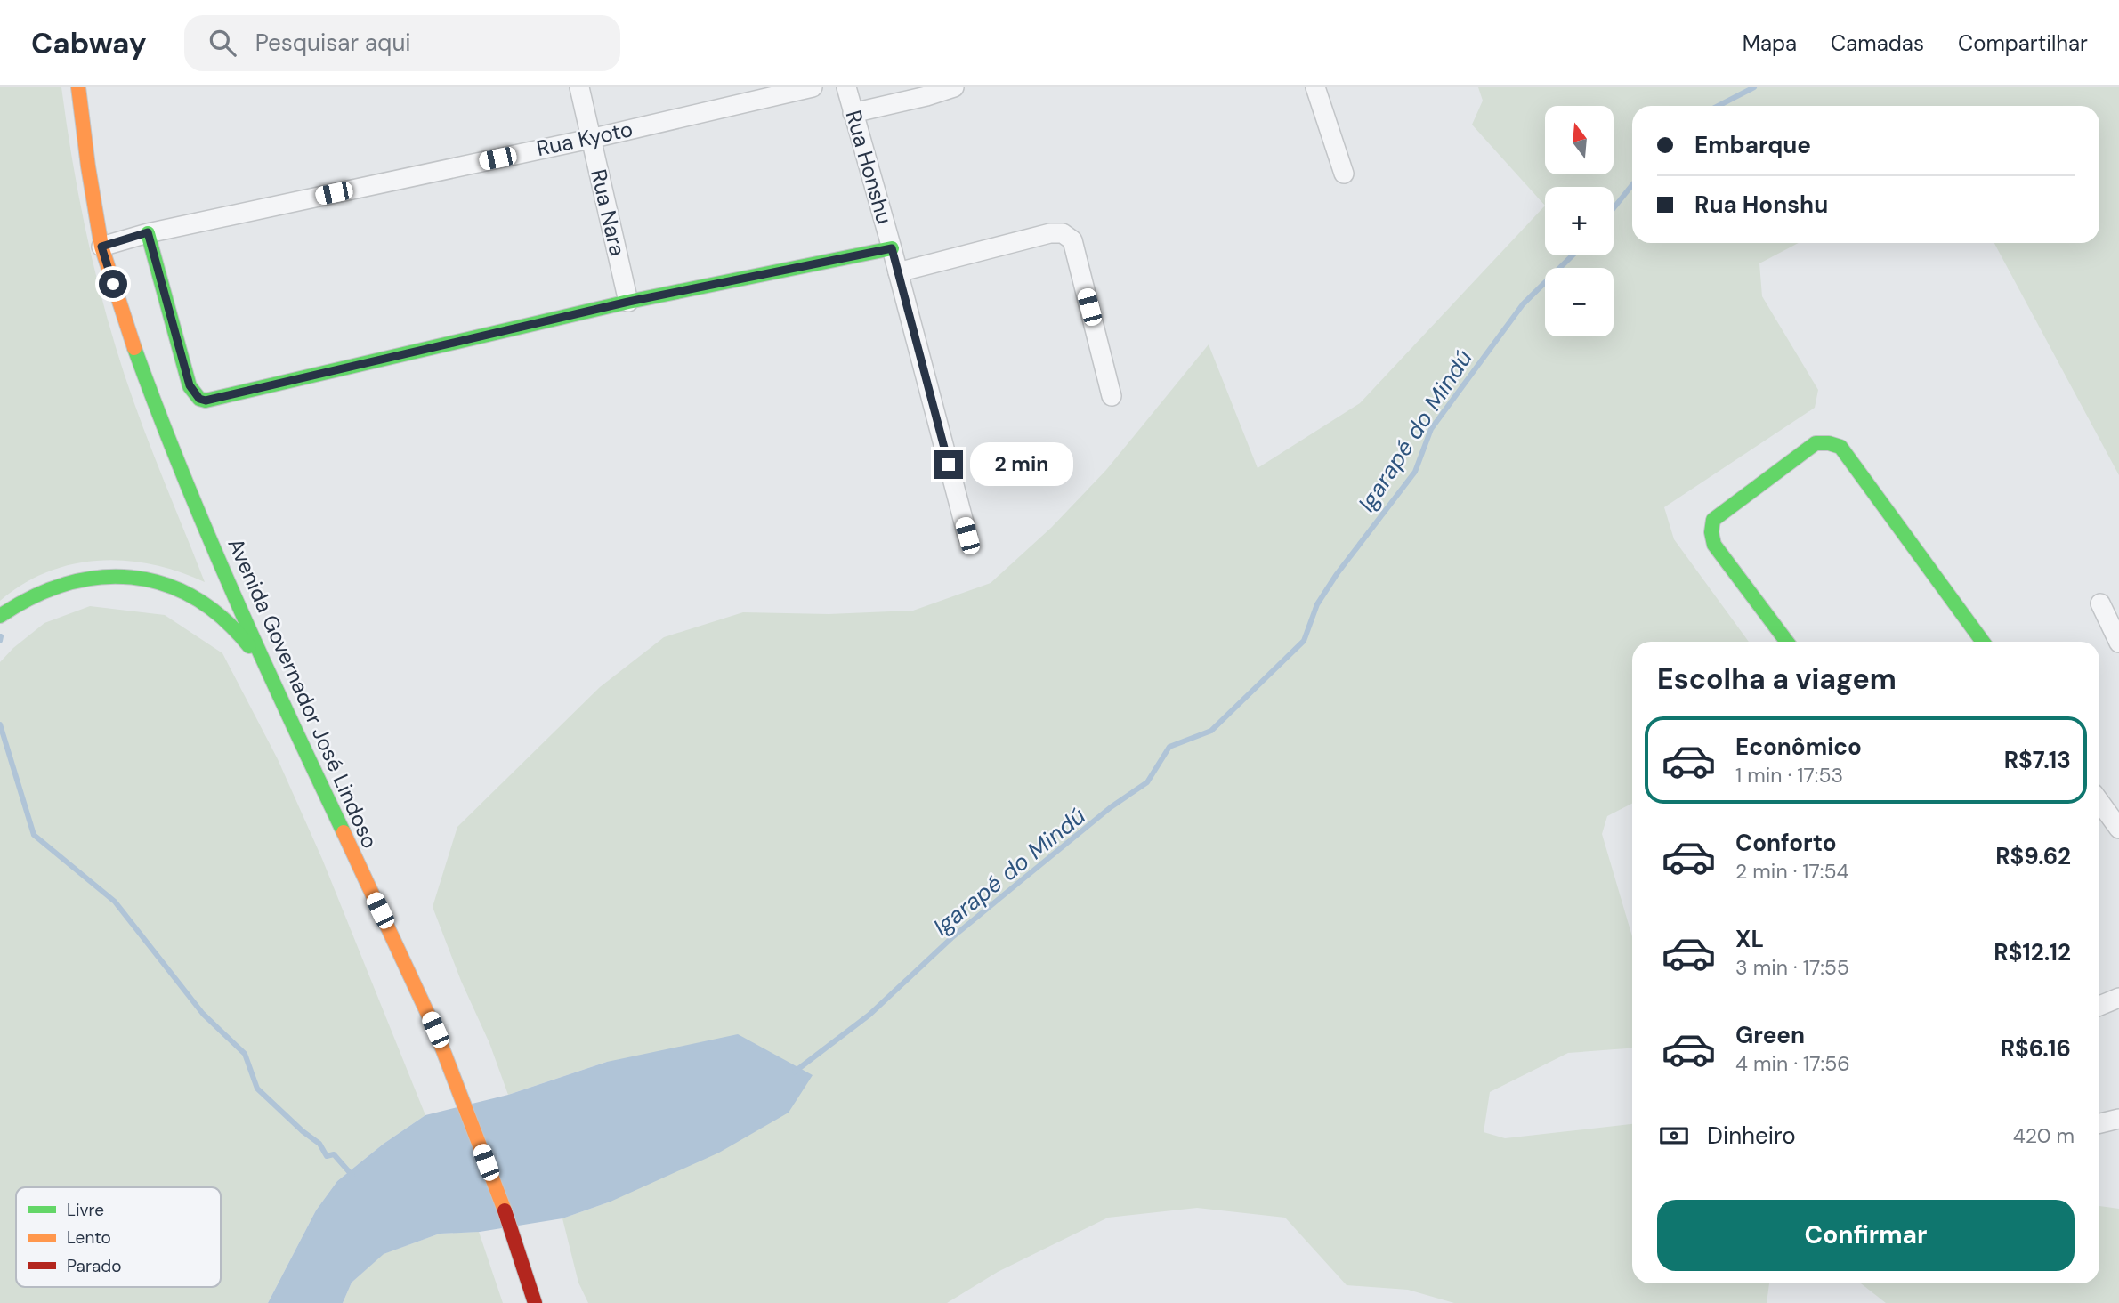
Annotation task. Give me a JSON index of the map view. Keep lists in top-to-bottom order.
{
  "streets": {
    "main road": ["Avenida Governador José Lindoso"],
    "street": ["Rua Kyoto", "Rua Honshu", "Rua Nara"]
  },
  "crossings": [
    ["Rua Kyoto", "Rua Nara"],
    ["Rua Kyoto", "Avenida Governador José Lindoso"]
  ],
  "water": ["Igarapé do Mindú"],
  "legend": ["Livre", "Lento", "Parado"],
  "north": "top",
  "page": {
    "header": "Cabway",
    "search": "Pesquisar aqui",
    "nav": ["Mapa", "Camadas", "Compartilhar"],
    "map_buttons": ["+", "−"],
    "banner": ["Embarque", "Rua Honshu"],
    "bubble": "2 min",
    "heading": "Escolha a viagem",
    "list": [
      {
        "name": "Econômico",
        "note": "1 min · 17:53",
        "value": "R$7.13"
      },
      {
        "name": "Conforto",
        "note": "2 min · 17:54",
        "value": "R$9.62"
      },
      {
        "name": "XL",
        "note": "3 min · 17:55",
        "value": "R$12.12"
      },
      {
        "name": "Green",
        "note": "4 min · 17:56",
        "value": "R$6.16"
      }
    ],
    "pay": ["Dinheiro", "420 m"],
    "buttons": "Confirmar"
  }
}
